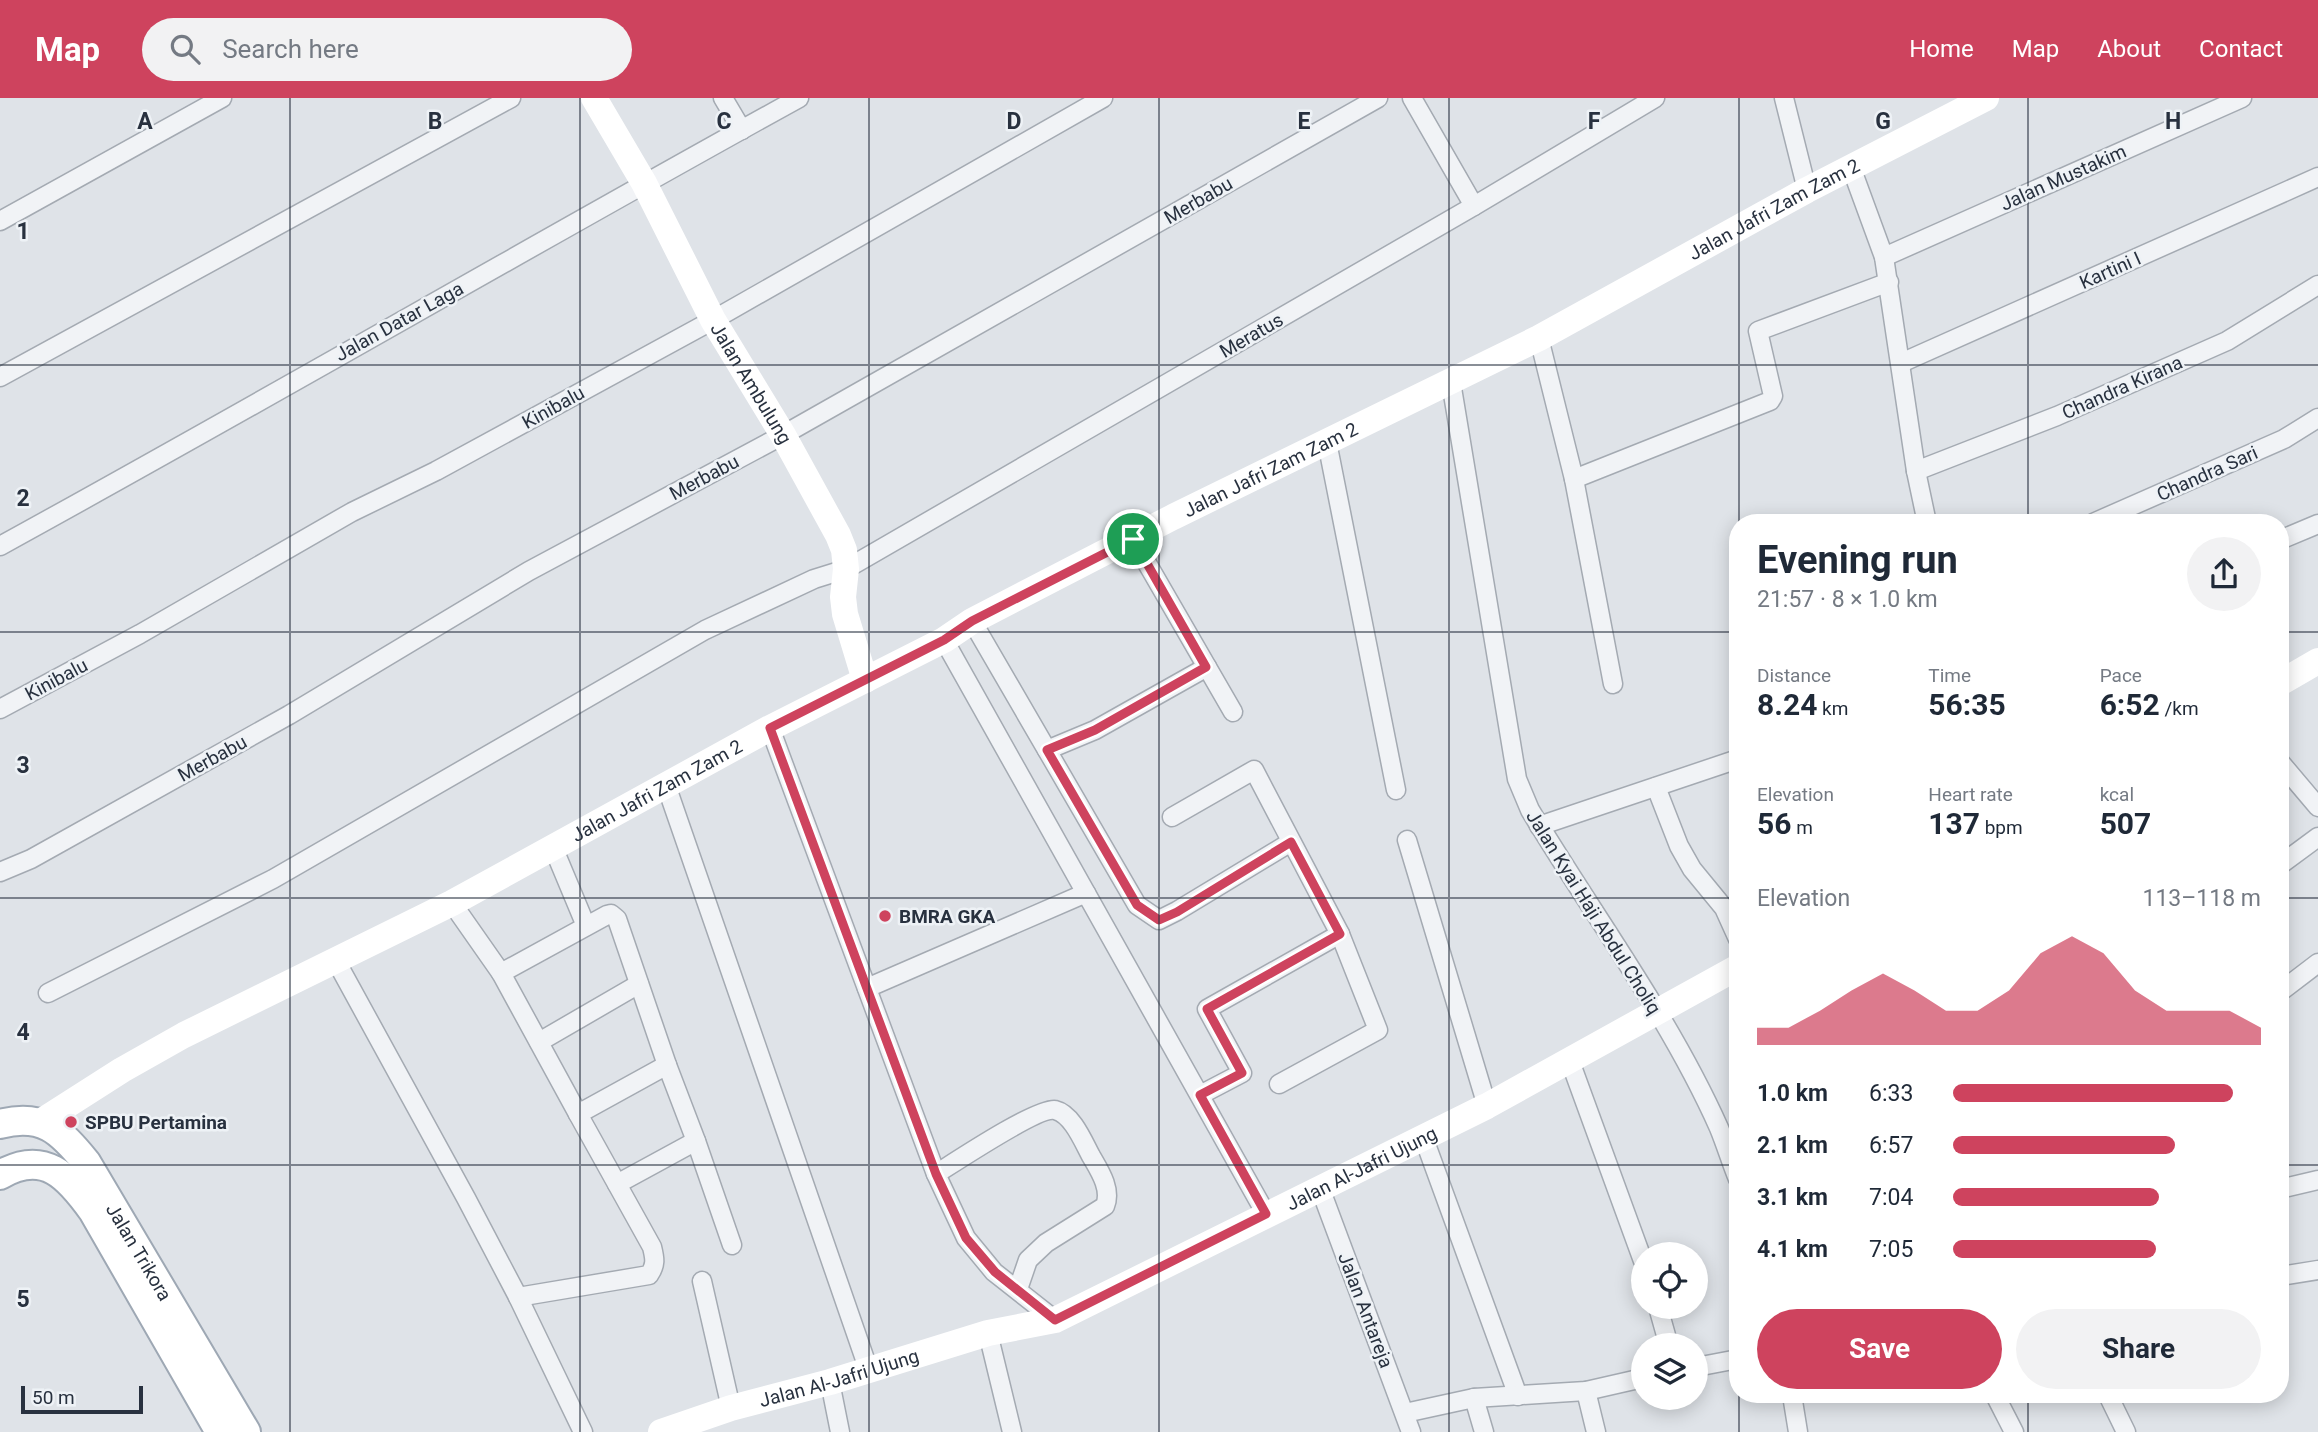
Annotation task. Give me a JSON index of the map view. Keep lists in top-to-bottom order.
{
  "streets": {
    "main road": ["Jalan Trikora"],
    "street": [
      "Jalan Mustakim",
      "Merbabu",
      "Jalan Jafri Zam Zam 2",
      "Kartini I",
      "Jalan Datar Laga",
      "Meratus",
      "Jalan Ambulung",
      "Chandra Kirana",
      "Kinibalu",
      "Chandra Sari",
      "Jalan Kyai Haji Abdul Choliq",
      "Jalan Al-Jafri Ujung",
      "Jalan Antareja"
    ]
  },
  "crossings": [
    ["Merbabu", "Jalan Ambulung"],
    ["Jalan Jafri Zam Zam 2", "Jalan Ambulung"],
    ["Jalan Jafri Zam Zam 2", "Jalan Kyai Haji Abdul Choliq"],
    ["Jalan Jafri Zam Zam 2", "Jalan Trikora"],
    ["Jalan Datar Laga", "Jalan Ambulung"],
    ["Meratus", "Jalan Ambulung"],
    ["Jalan Ambulung", "Kinibalu"],
    ["Jalan Kyai Haji Abdul Choliq", "Jalan Al-Jafri Ujung"],
    ["Jalan Al-Jafri Ujung", "Jalan Antareja"]
  ],
  "places": ["BMRA GKA", "SPBU Pertamina"],
  "scale_bar": "50 m",
  "page": {
    "header": "Map",
    "search": "Search here",
    "nav": [
      "Home",
      "Map",
      "About",
      "Contact"
    ],
    "heading": ["Evening run", "21:57 · 8 × 1.0 km"],
    "stats": [
      ["Distance", "8.24 km"],
      ["Time", "56:35"],
      ["Pace", "6:52 /km"],
      ["Elevation", "56 m"],
      ["Heart rate", "137 bpm"],
      ["kcal", "507"]
    ],
    "chart": ["Elevation", "113–118 m"],
    "list": [
      {
        "name": "1.0 km",
        "note": "6:33"
      },
      {
        "name": "2.1 km",
        "note": "6:57"
      },
      {
        "name": "3.1 km",
        "note": "7:04"
      },
      {
        "name": "4.1 km",
        "note": "7:05"
      }
    ],
    "buttons": ["Save", "Share"],
    "scale": "50 m"
  },
  "grid": {
    "columns": [
      "A",
      "B",
      "C",
      "D",
      "E",
      "F",
      "G",
      "H"
    ],
    "rows": [
      "1",
      "2",
      "3",
      "4",
      "5"
    ]
  }
}
